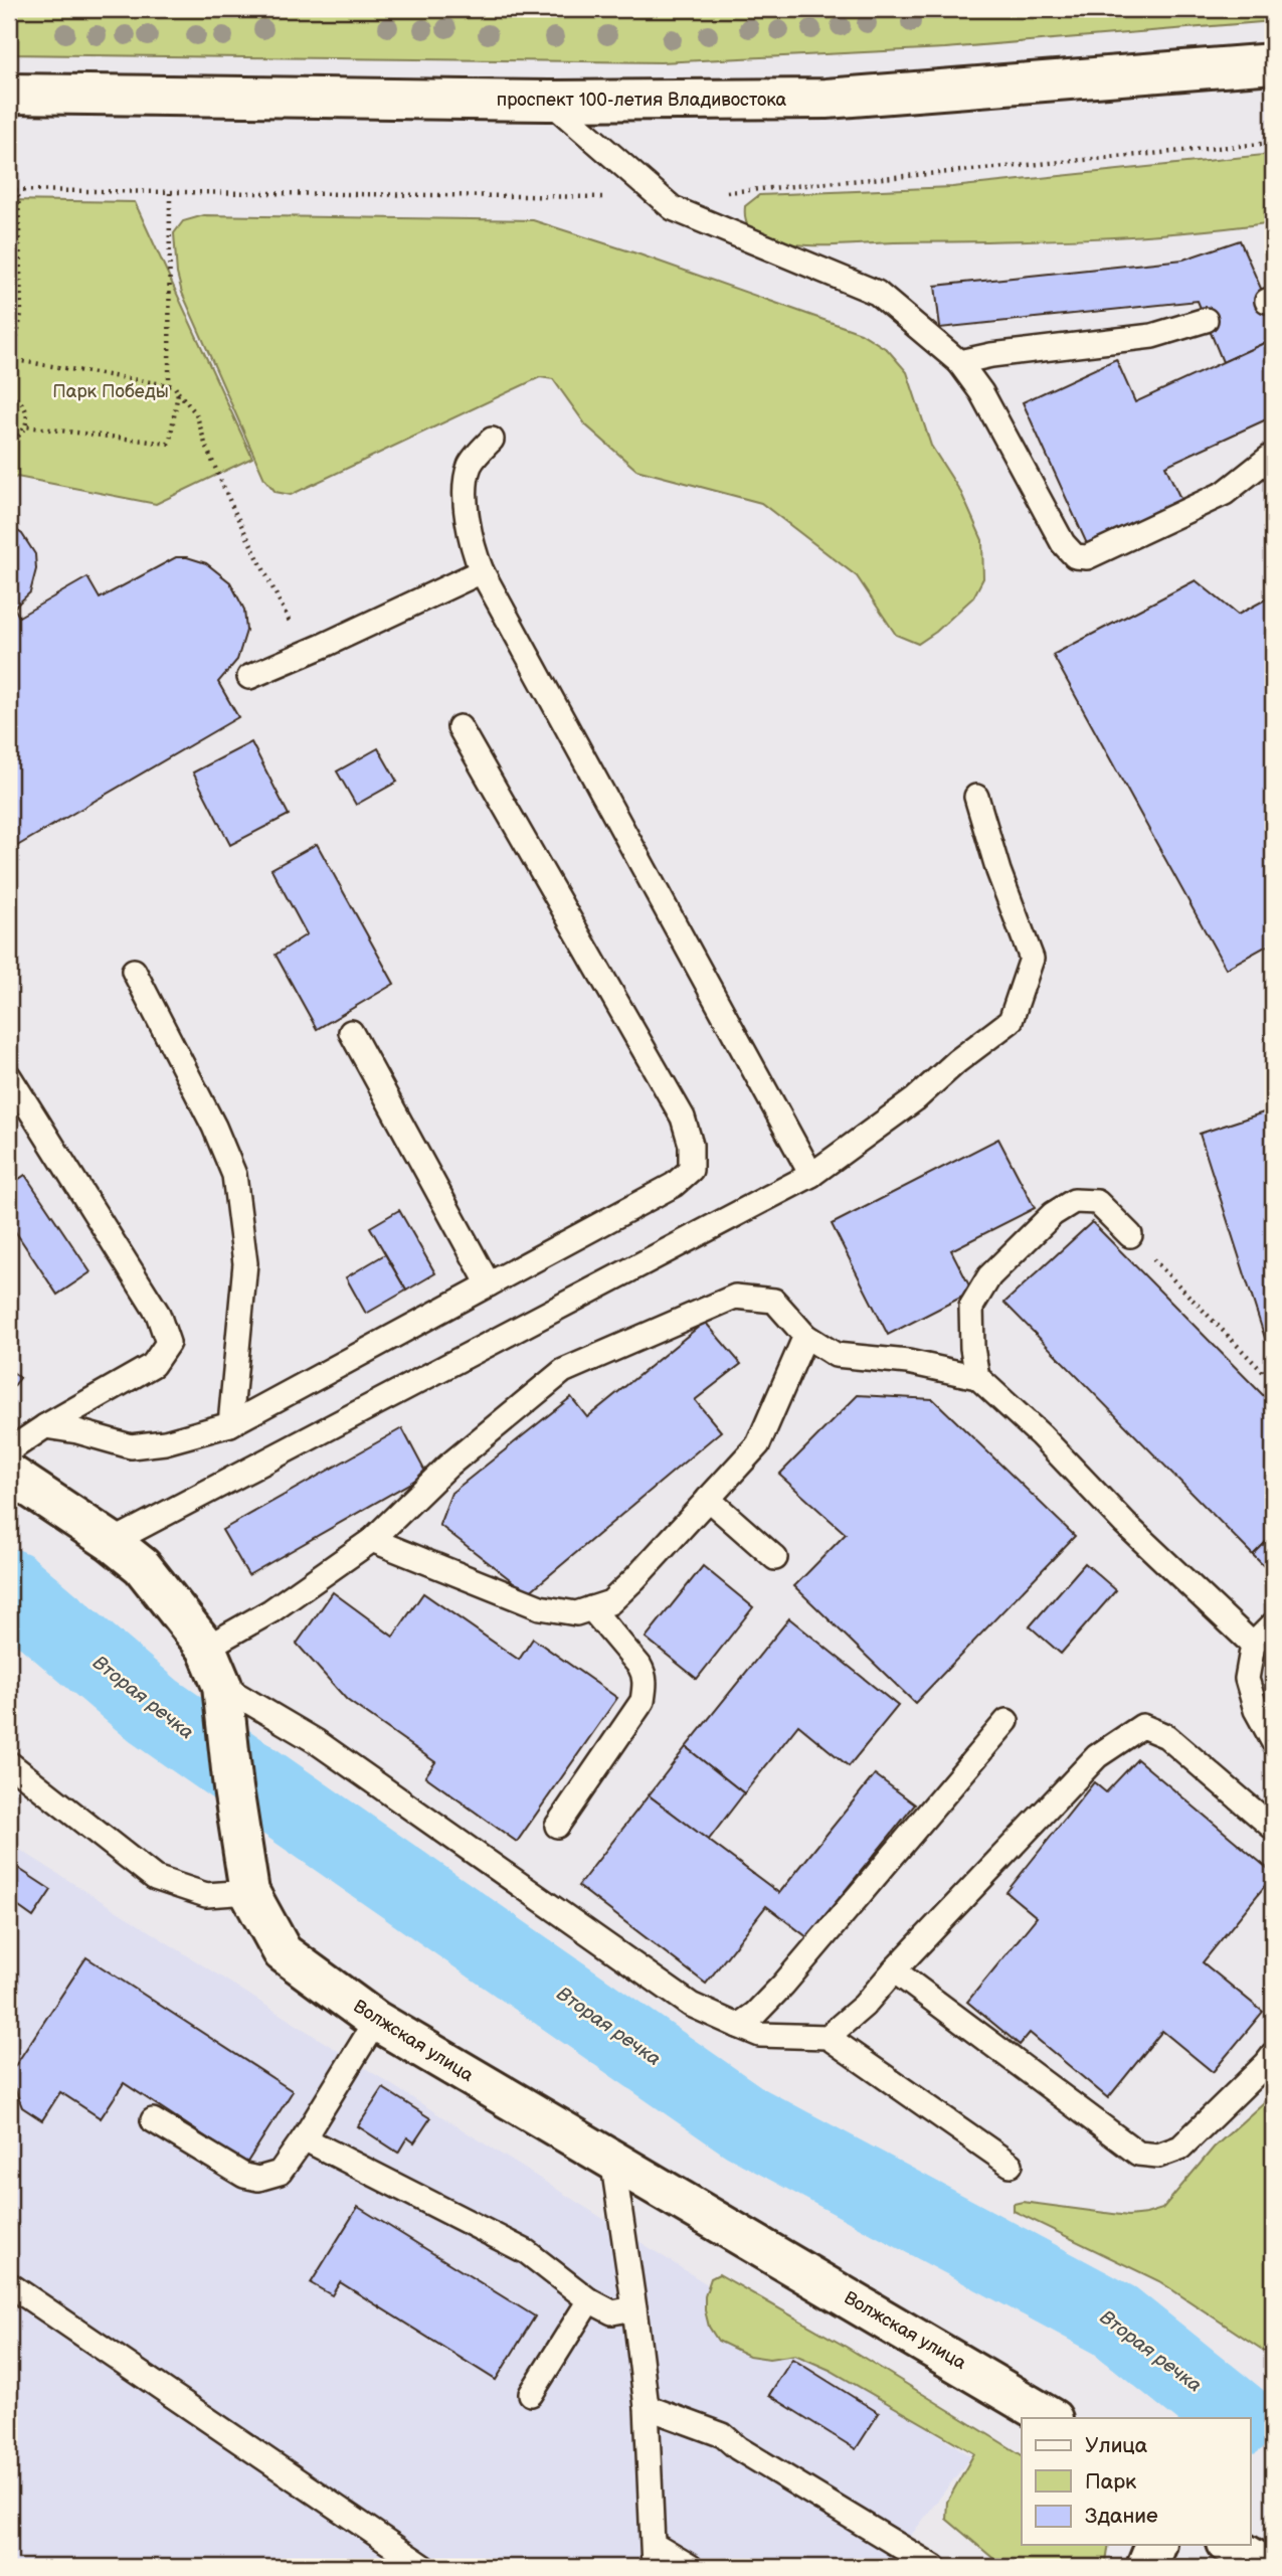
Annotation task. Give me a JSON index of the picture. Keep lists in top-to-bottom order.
{
  "streets": {
    "main road": ["проспект 100-летия Владивостока", "Волжская улица"]
  },
  "water": ["Вторая речка"],
  "parks": ["Парк Победы"],
  "legend": ["Улица", "Парк", "Здание"]
}
